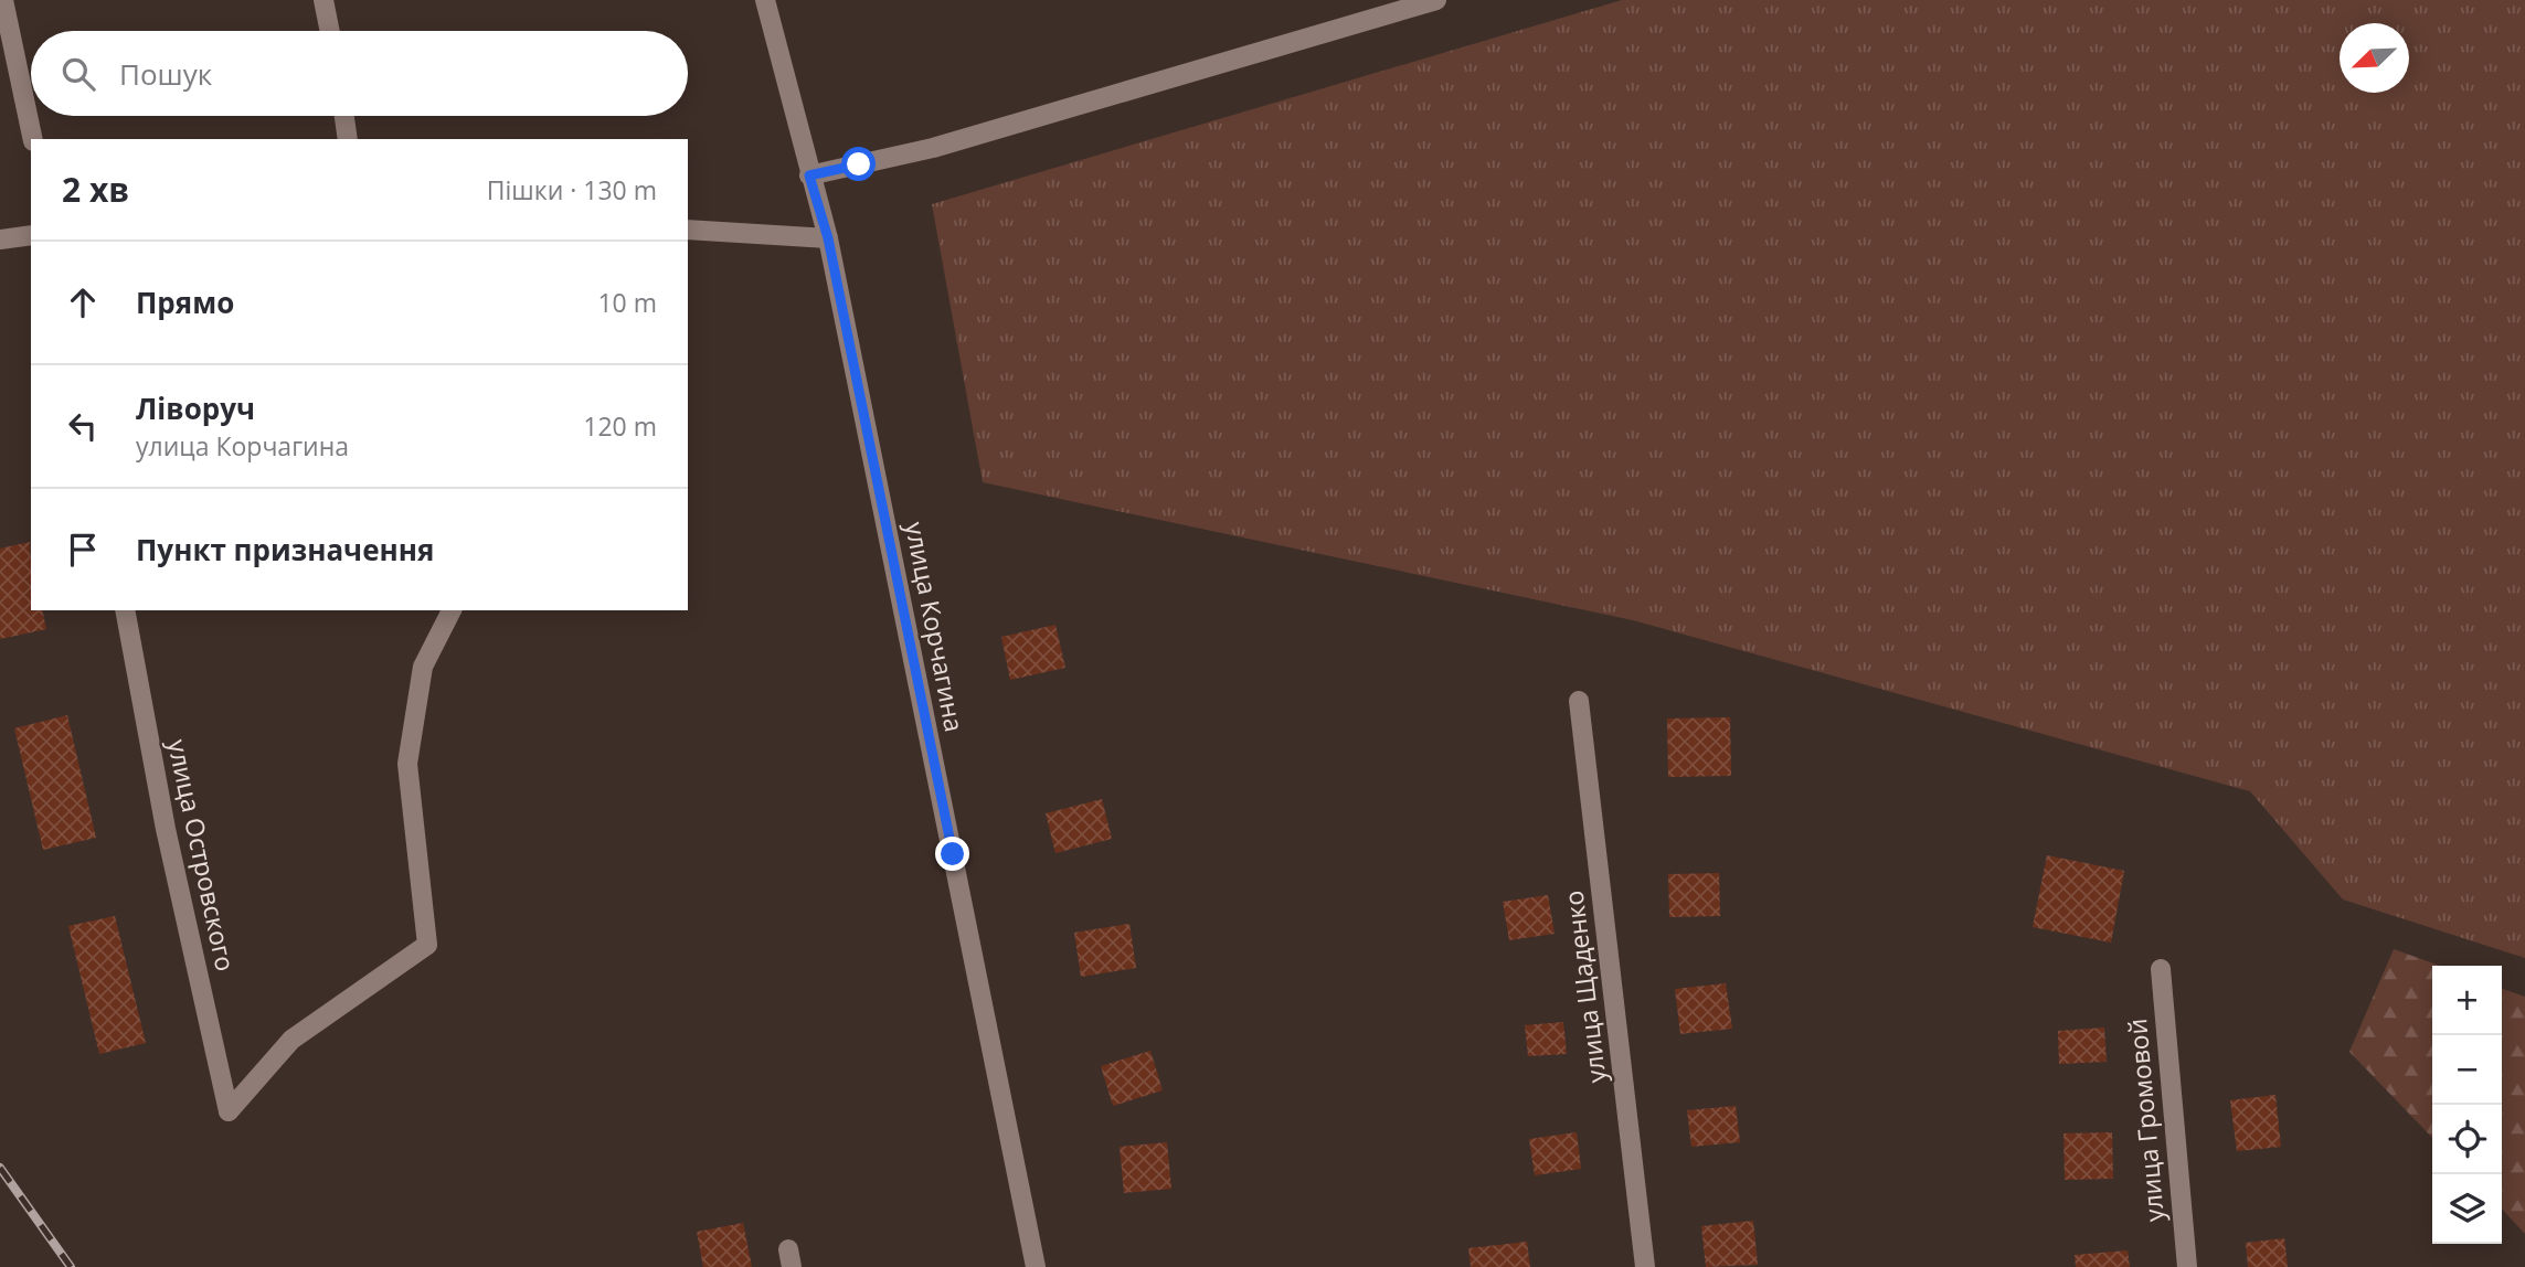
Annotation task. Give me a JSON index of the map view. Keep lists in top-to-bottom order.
{
  "streets": {
    "street": [
      "улица Корчагина",
      "улица Островского",
      "улица Щаденко",
      "улица Громовой"
    ]
  },
  "north": "bottom left",
  "page": {
    "search": "Пошук",
    "heading": ["2 хв", "Пішки · 130 m"],
    "list": [
      ["Прямо", "10 m"],
      ["Ліворуч", "улица Корчагина", "120 m"],
      "Пункт призначення"
    ],
    "map_buttons": ["+", "−"]
  }
}
